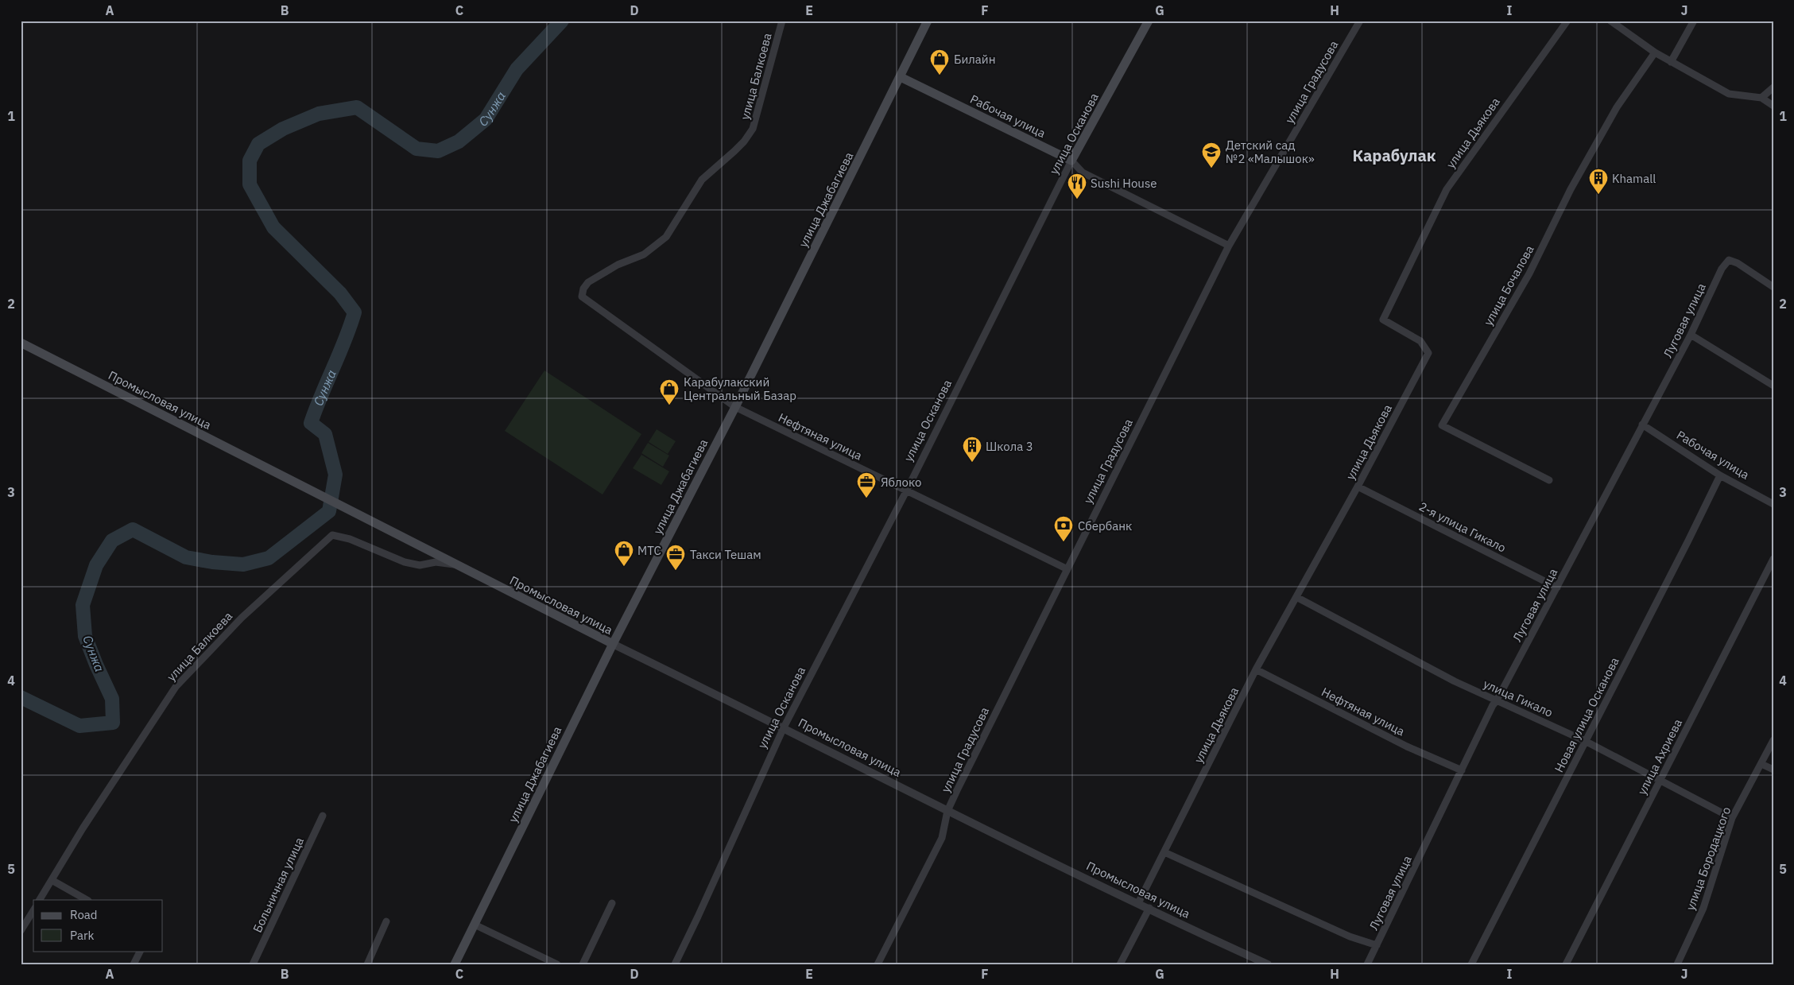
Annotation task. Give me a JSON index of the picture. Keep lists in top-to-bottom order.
{
  "streets": {
    "main road": [
      "Рабочая улица",
      "улица Осканова",
      "улица Джабагиева",
      "Промысловая улица"
    ],
    "street": [
      "улица Балкоева",
      "улица Градусова",
      "улица Дьякова",
      "улица Бочалова",
      "Луговая улица",
      "Нефтяная улица",
      "2-я улица Гикало",
      "улица Гикало",
      "Новая улица Осканова",
      "улица Ахриева",
      "улица Бородацкого",
      "Больничная улица"
    ]
  },
  "crossings": [
    ["улица Балкоева", "Промысловая улица"],
    ["улица Балкоева", "Нефтяная улица"],
    ["улица Градусова", "Рабочая улица"],
    ["улица Градусова", "Промысловая улица"],
    ["улица Градусова", "Нефтяная улица"],
    ["Рабочая улица", "улица Осканова"],
    ["Рабочая улица", "улица Джабагиева"],
    ["Рабочая улица", "Луговая улица"],
    ["Рабочая улица", "Новая улица Осканова"],
    ["улица Дьякова", "Промысловая улица"],
    ["улица Дьякова", "Нефтяная улица"],
    ["улица Дьякова", "2-я улица Гикало"],
    ["улица Дьякова", "улица Гикало"],
    ["улица Осканова", "Промысловая улица"],
    ["улица Осканова", "Нефтяная улица"],
    ["улица Джабагиева", "Промысловая улица"],
    ["улица Джабагиева", "Нефтяная улица"],
    ["Луговая улица", "Нефтяная улица"],
    ["Луговая улица", "2-я улица Гикало"],
    ["Луговая улица", "улица Гикало"],
    ["улица Гикало", "Новая улица Осканова"],
    ["улица Гикало", "улица Ахриева"],
    ["улица Гикало", "улица Бородацкого"]
  ],
  "districts": ["Карабулак"],
  "water": ["Сунжа"],
  "places": {
    "shop": ["Билайн", "Карабулакский Центральный Базар", "МТС"],
    "school or university": ["Детский сад №2 «Малышок»"],
    "building": ["Khamall", "Школа 3"],
    "restaurant": ["Sushi House"],
    "office": ["Яблоко", "Такси Тешам"],
    "bank": ["Сбербанк"]
  },
  "legend": ["Road", "Park"],
  "grid": {
    "columns": [
      "A",
      "B",
      "C",
      "D",
      "E",
      "F",
      "G",
      "H",
      "I",
      "J"
    ],
    "rows": [
      "1",
      "2",
      "3",
      "4",
      "5"
    ]
  }
}
